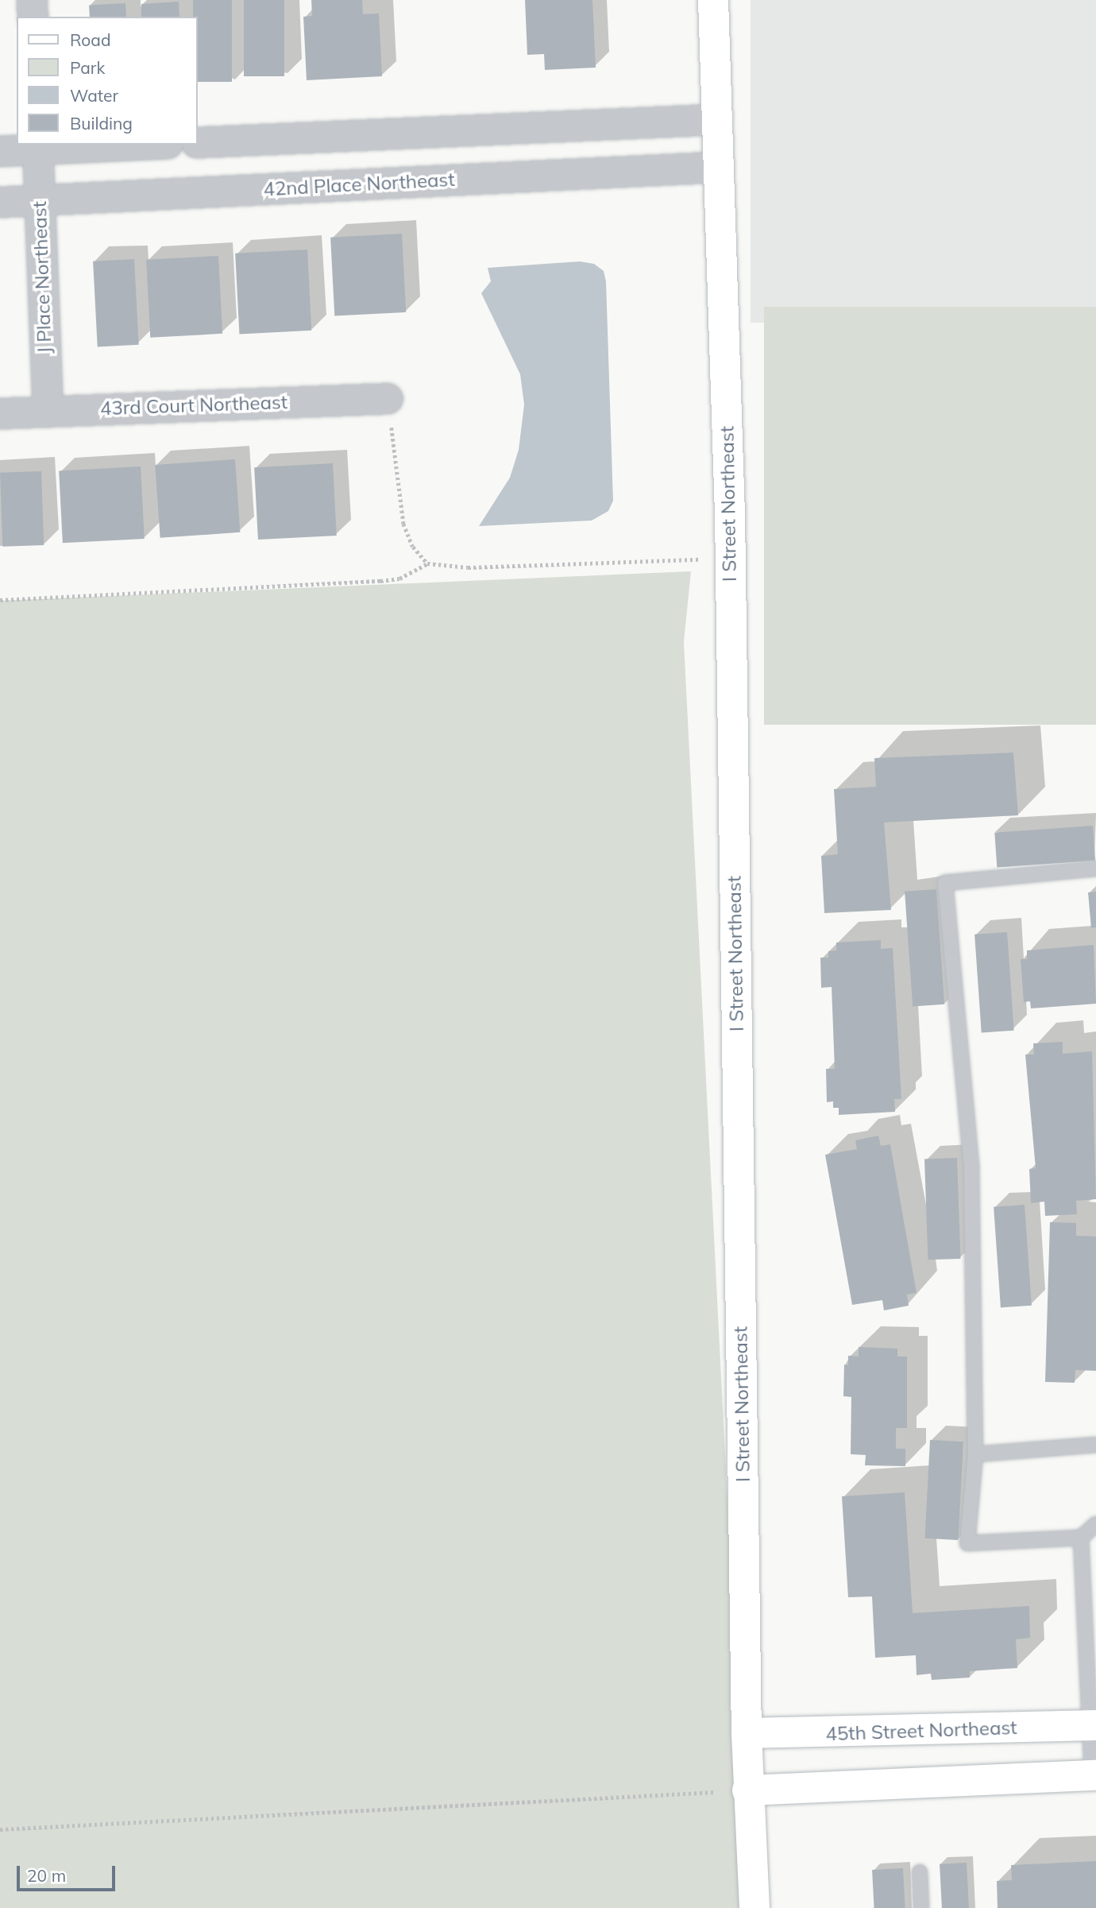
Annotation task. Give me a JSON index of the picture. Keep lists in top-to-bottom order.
{
  "streets": {
    "street": [
      "42nd Place Northeast",
      "J Place Northeast",
      "43rd Court Northeast",
      "I Street Northeast",
      "45th Street Northeast"
    ]
  },
  "crossings": [
    ["42nd Place Northeast", "J Place Northeast"],
    ["42nd Place Northeast", "I Street Northeast"],
    ["J Place Northeast", "43rd Court Northeast"],
    ["I Street Northeast", "45th Street Northeast"]
  ],
  "legend": [
    "Road",
    "Park",
    "Water",
    "Building"
  ],
  "scale_bar": "20 m"
}
